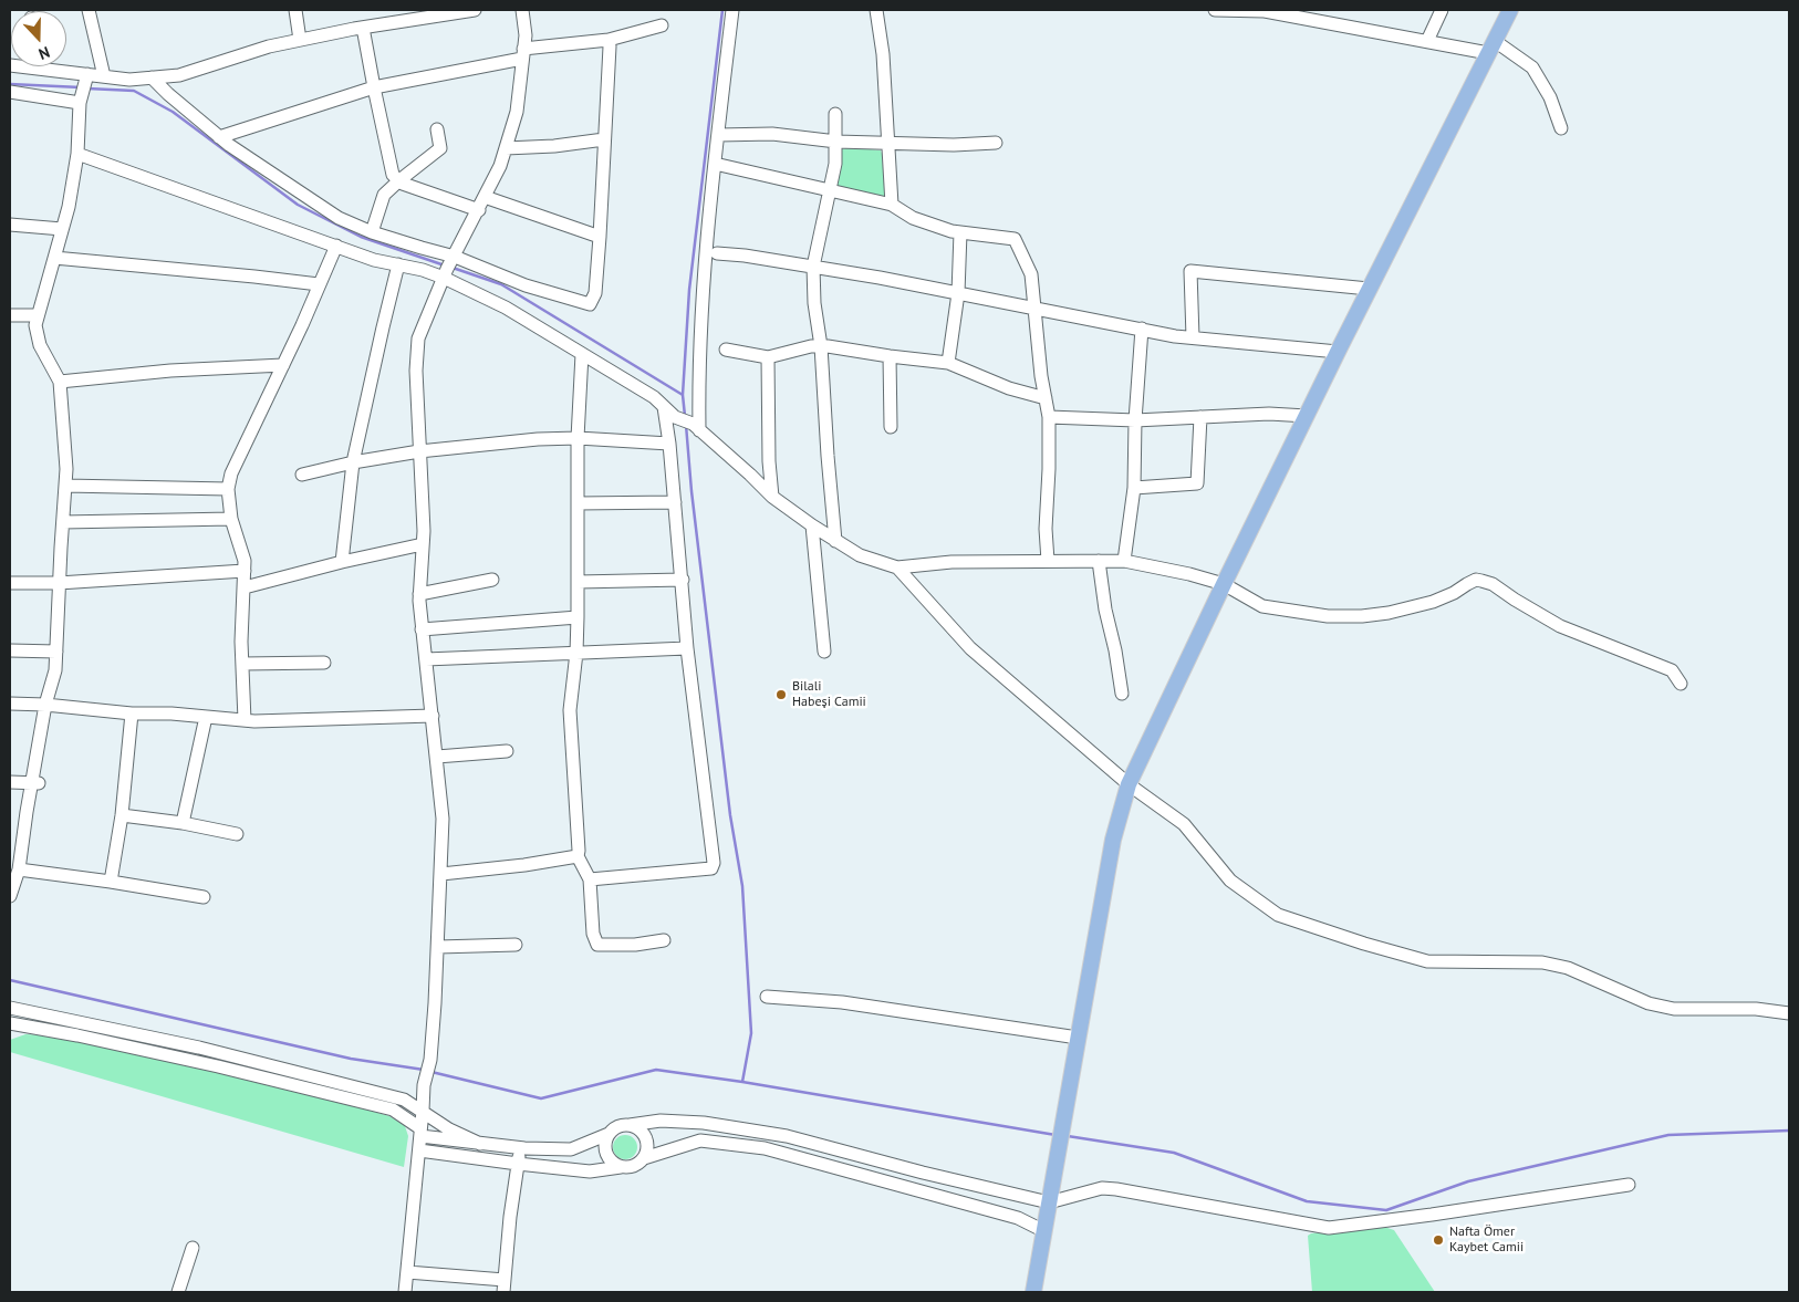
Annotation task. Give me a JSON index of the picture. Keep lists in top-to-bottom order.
{
  "places": ["Bilali Habeşi Camii", "Nafta Ömer Kaybet Camii"],
  "north": "bottom"
}
